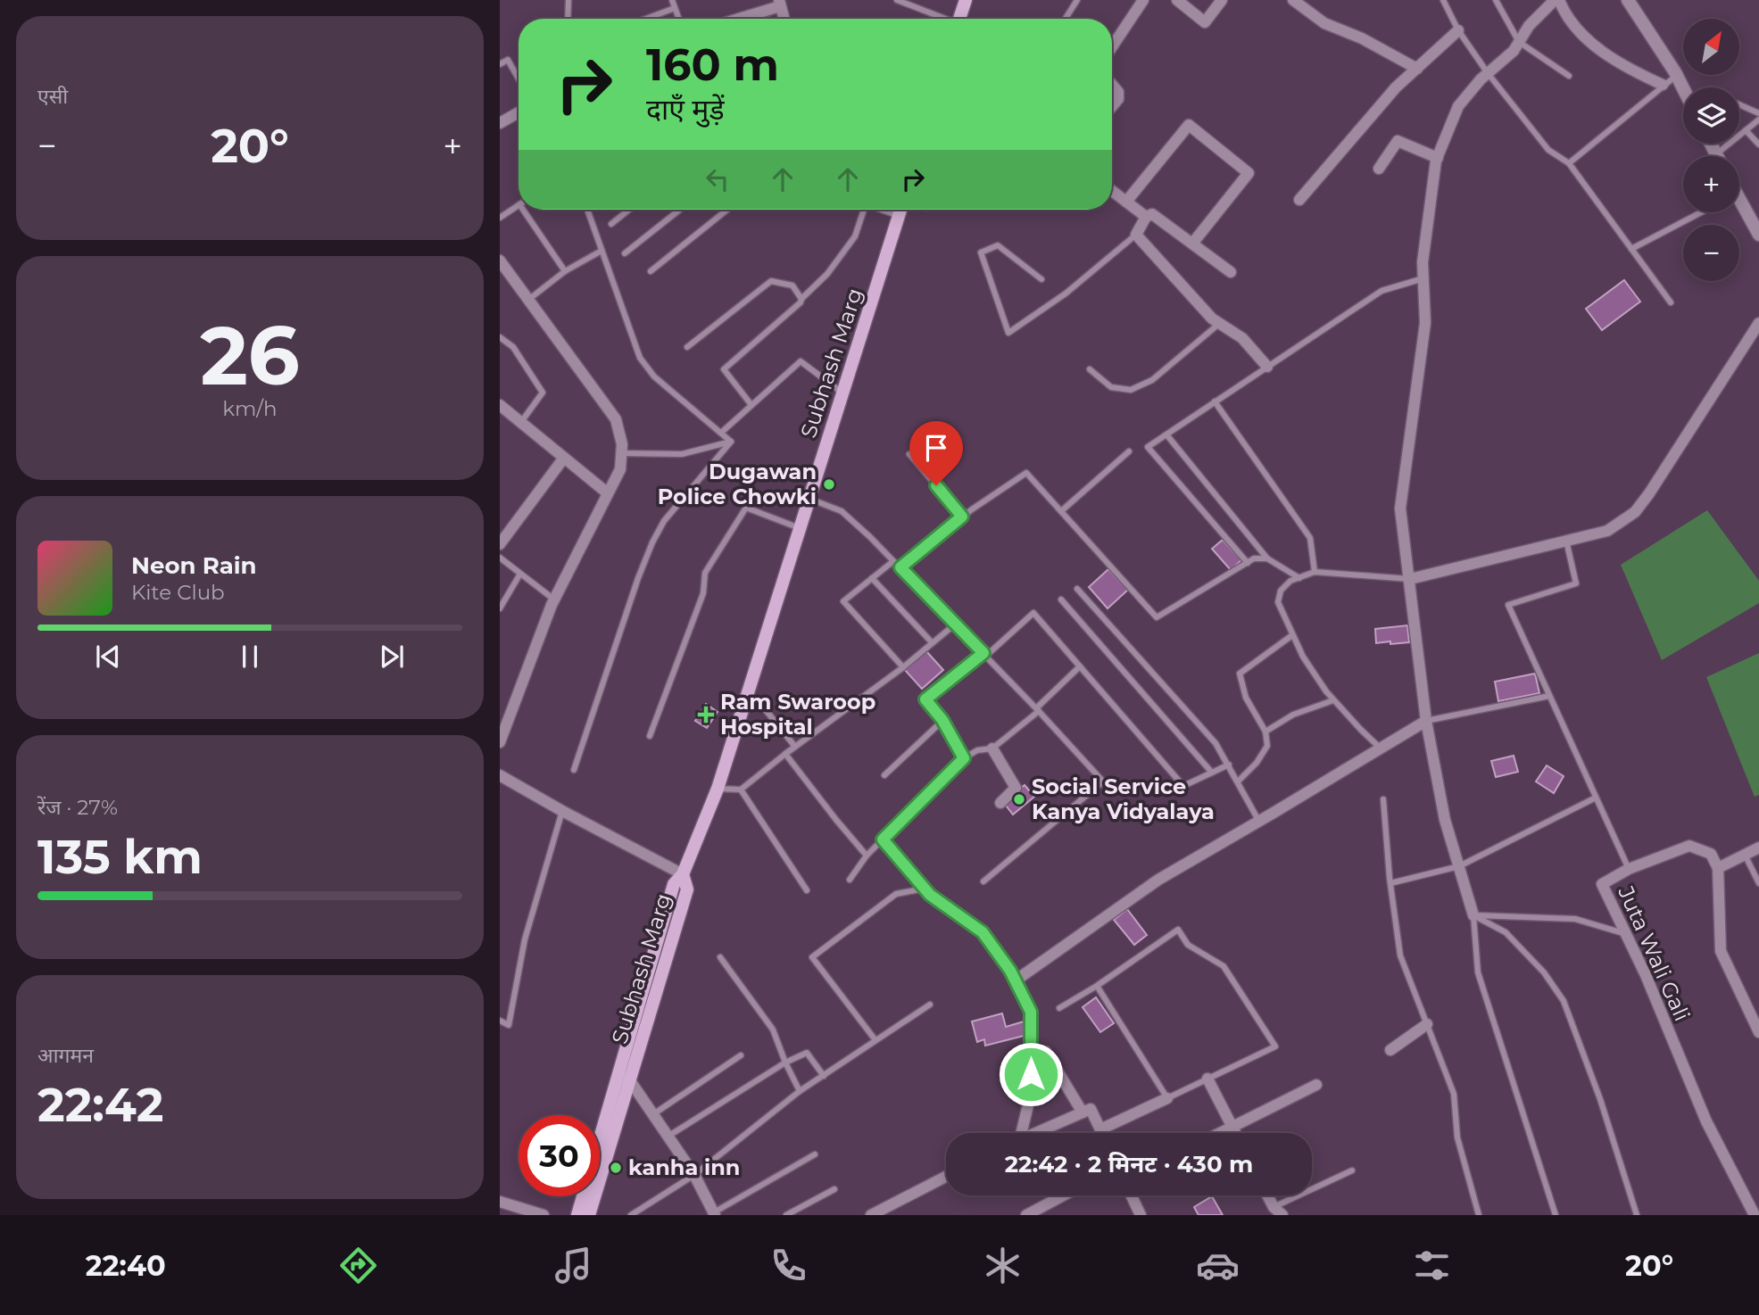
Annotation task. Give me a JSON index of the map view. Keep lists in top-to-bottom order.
{
  "streets": {
    "main road": ["Subhash Marg"],
    "street": ["Juta Wali Gali"]
  },
  "places": {
    "other": ["Dugawan Police Chowki", "Social Service Kanya Vidyalaya", "kanha inn"],
    "health": ["Ram Swaroop Hospital"]
  },
  "north": "top right",
  "page": {
    "tile": [
      "एसी",
      ["26", "km/h"],
      ["रेंज · 27%", "135 km"],
      ["आगमन", "22:42"]
    ],
    "map_buttons": ["+", "−"],
    "turn": ["160 m", "दाएँ मुड़ें"],
    "heat": ["−", "20°", "+"],
    "song": ["Neon Rain", "Kite Club"],
    "limit": "30",
    "trip": "22:42 · 2 मिनट · 430 m",
    "tabs": ["22:40", "20°"]
  }
}
